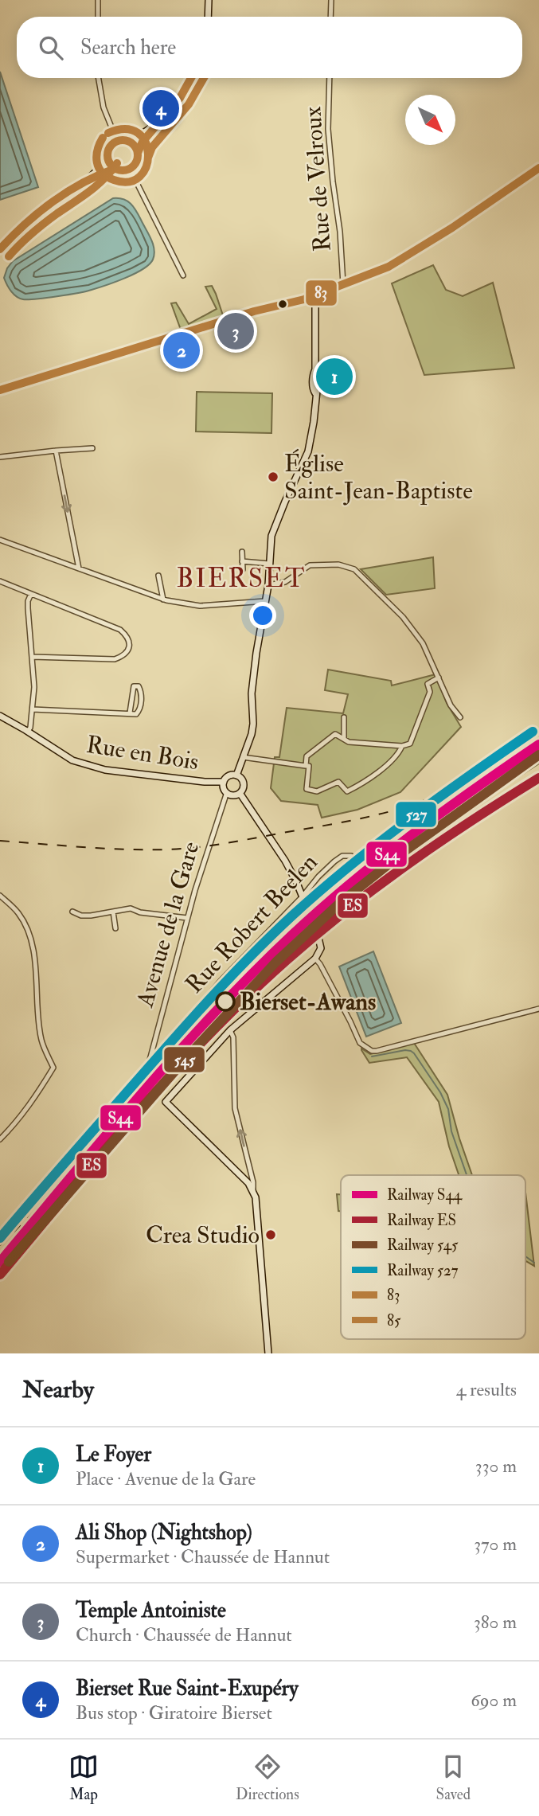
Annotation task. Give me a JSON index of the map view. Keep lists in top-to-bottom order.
{
  "streets": {
    "street": [
      "Rue de Velroux",
      "Rue en Bois",
      "Rue Robert Beelen",
      "Avenue de la Gare"
    ]
  },
  "crossings": [
    ["Rue en Bois", "Avenue de la Gare"],
    ["Rue Robert Beelen", "Avenue de la Gare"]
  ],
  "districts": ["BIERSET"],
  "places": ["Église Saint-Jean-Baptiste", "Bierset-Awans", "Crea Studio"],
  "lines": [
    "transit line 83",
    "transit line 85",
    "rail line 527",
    "rail line S44",
    "rail line 545",
    "rail line ES"
  ],
  "legend": [
    "Railway S44",
    "Railway ES",
    "Railway 545",
    "Railway 527",
    "83",
    "85"
  ],
  "north": "bottom right",
  "page": {
    "search": "Search here",
    "pins": [
      "4",
      "3",
      "2",
      "1"
    ],
    "heading": ["Nearby", "4 results"],
    "list": [
      {
        "mark": "1",
        "name": "Le Foyer",
        "note": "Place · Avenue de la Gare",
        "value": "330 m"
      },
      {
        "mark": "2",
        "name": "Ali Shop (Nightshop)",
        "note": "Supermarket · Chaussée de Hannut",
        "value": "370 m"
      },
      {
        "mark": "3",
        "name": "Temple Antoiniste",
        "note": "Church · Chaussée de Hannut",
        "value": "380 m"
      },
      {
        "mark": "4",
        "name": "Bierset Rue Saint-Exupéry",
        "note": "Bus stop · Giratoire Bierset",
        "value": "690 m"
      }
    ],
    "nav": ["Map", "Directions", "Saved"]
  }
}
